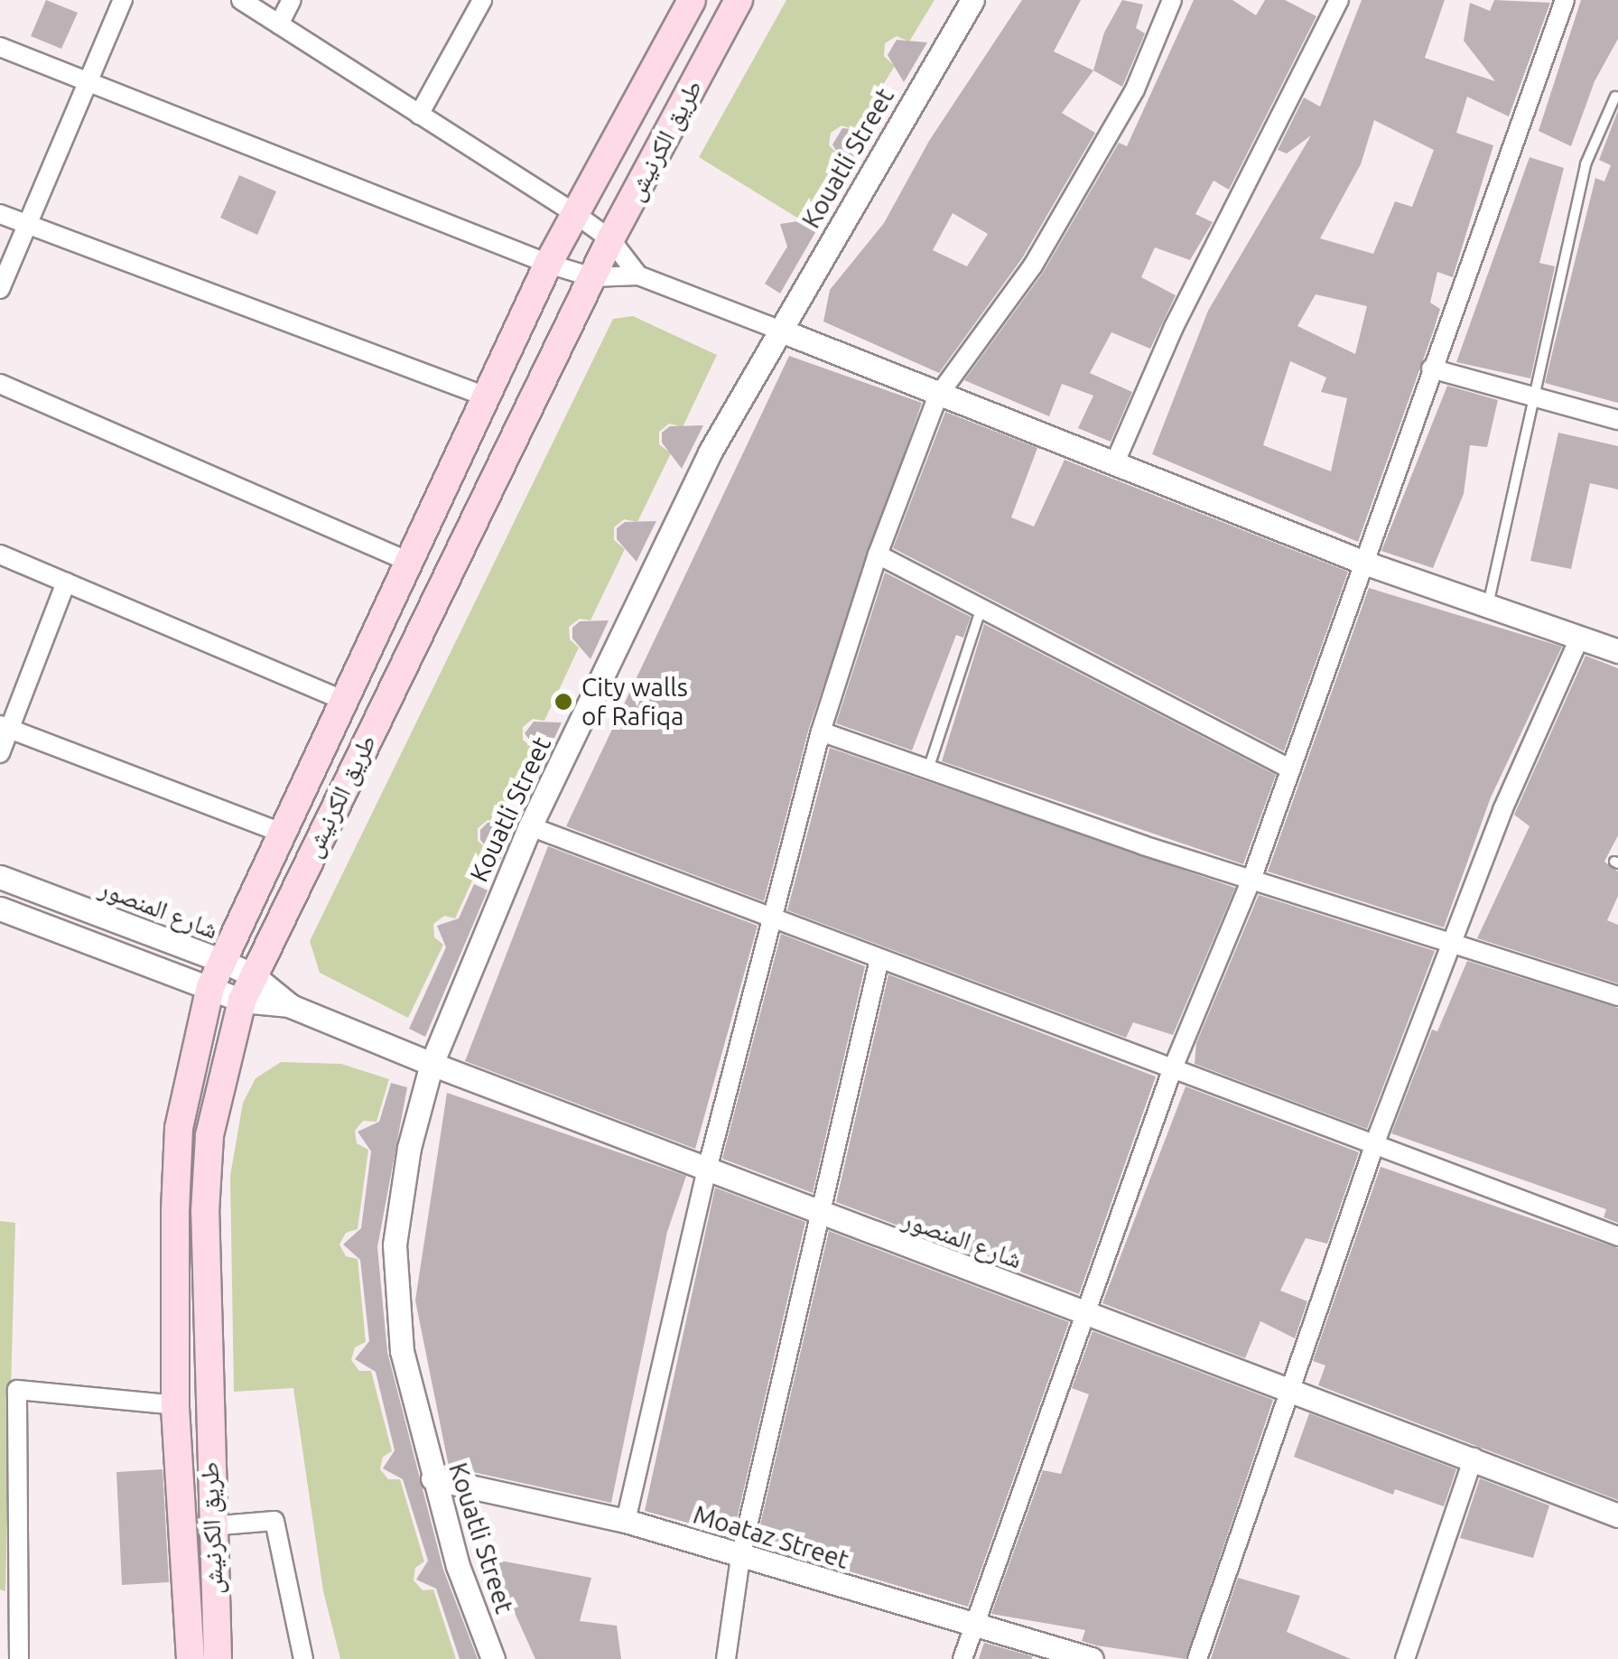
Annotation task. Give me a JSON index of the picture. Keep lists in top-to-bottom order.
{
  "streets": {
    "main road": ["طريق الكرنيش"],
    "street": ["Kouatli Street", "شارع المنصور", "Moataz Street"]
  },
  "crossings": [
    ["طريق الكرنيش", "شارع المنصور"],
    ["Kouatli Street", "شارع المنصور"],
    ["Kouatli Street", "Moataz Street"]
  ],
  "places": ["City walls of Rafiqa"]
}
